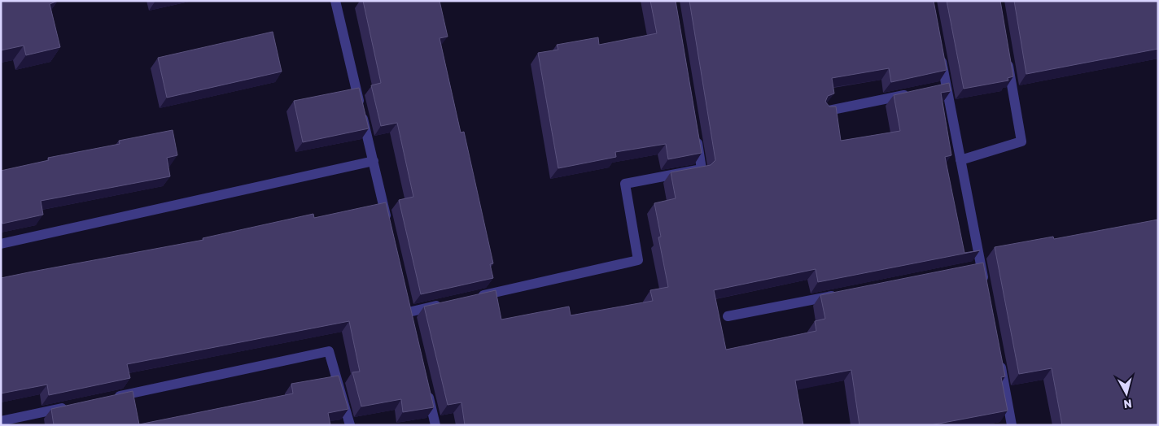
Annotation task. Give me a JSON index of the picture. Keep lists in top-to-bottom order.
{
  "north": "bottom"
}
